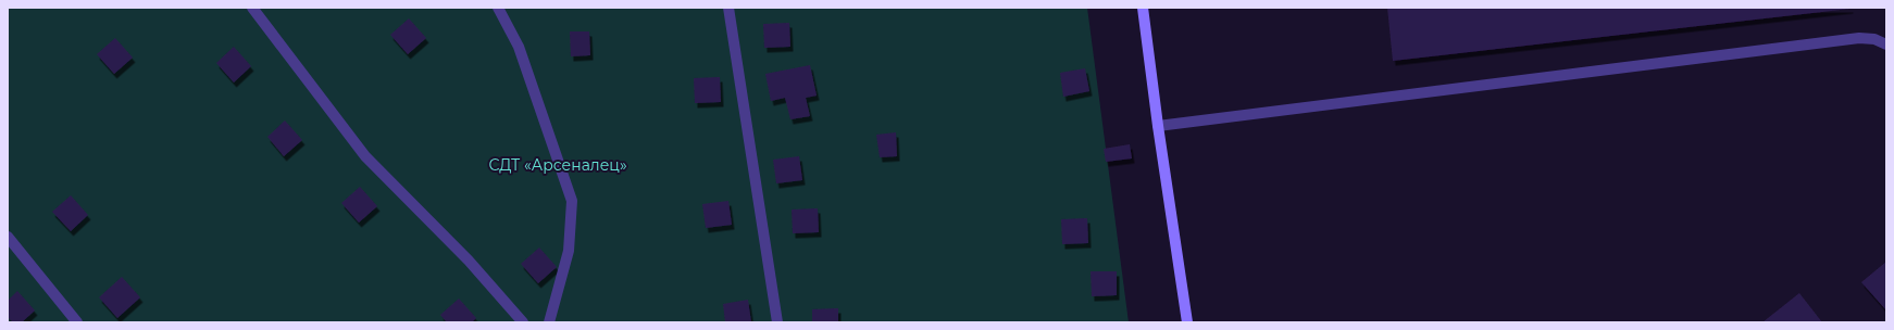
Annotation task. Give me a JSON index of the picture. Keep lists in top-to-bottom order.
{
  "parks": ["СДТ «Арсеналец»"]
}
